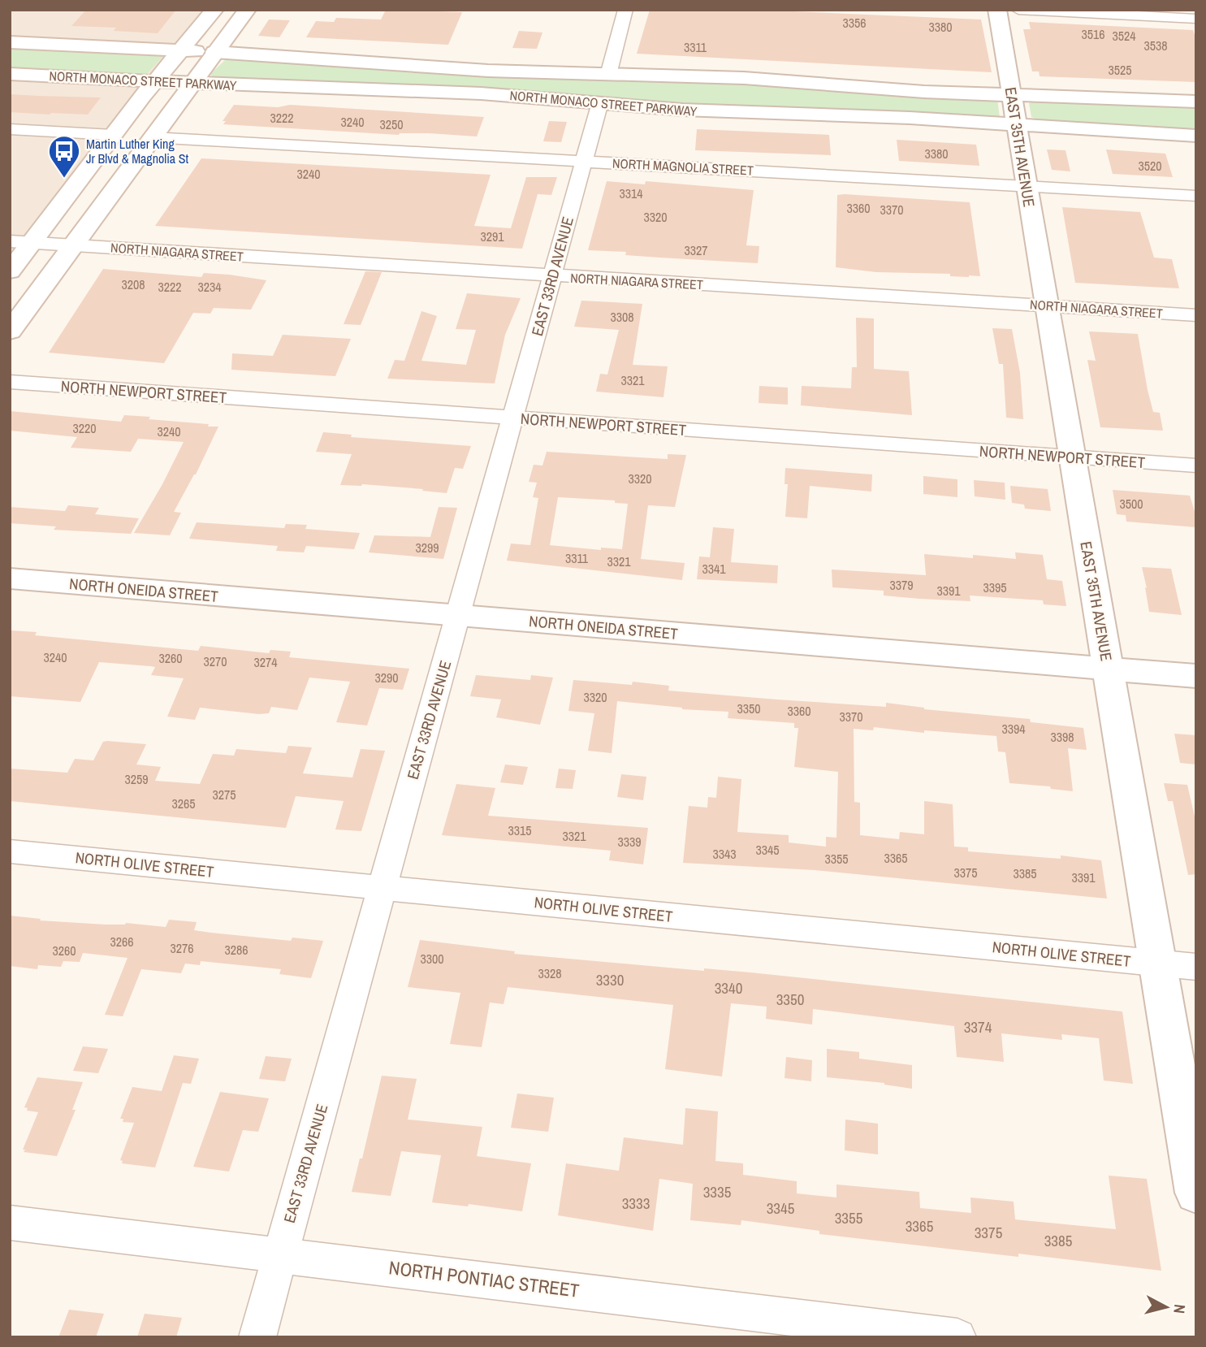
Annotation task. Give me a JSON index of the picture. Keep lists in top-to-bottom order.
{
  "streets": {
    "street": [
      "NORTH MONACO STREET PARKWAY",
      "EAST 35TH AVENUE",
      "NORTH MAGNOLIA STREET",
      "NORTH NIAGARA STREET",
      "EAST 33RD AVENUE",
      "NORTH NEWPORT STREET",
      "NORTH ONEIDA STREET",
      "NORTH OLIVE STREET",
      "NORTH PONTIAC STREET"
    ]
  },
  "crossings": [
    ["NORTH MONACO STREET PARKWAY", "EAST 35TH AVENUE"],
    ["NORTH MONACO STREET PARKWAY", "EAST 33RD AVENUE"],
    ["EAST 35TH AVENUE", "NORTH MAGNOLIA STREET"],
    ["EAST 35TH AVENUE", "NORTH NIAGARA STREET"],
    ["EAST 35TH AVENUE", "NORTH NEWPORT STREET"],
    ["EAST 35TH AVENUE", "NORTH ONEIDA STREET"],
    ["EAST 35TH AVENUE", "NORTH OLIVE STREET"],
    ["NORTH MAGNOLIA STREET", "EAST 33RD AVENUE"],
    ["NORTH NIAGARA STREET", "EAST 33RD AVENUE"],
    ["EAST 33RD AVENUE", "NORTH NEWPORT STREET"],
    ["EAST 33RD AVENUE", "NORTH ONEIDA STREET"],
    ["EAST 33RD AVENUE", "NORTH OLIVE STREET"],
    ["EAST 33RD AVENUE", "NORTH PONTIAC STREET"]
  ],
  "places": {
    "bus stop": ["Martin Luther King Jr Blvd & Magnolia St"]
  },
  "house_numbers": [
    "3356",
    "3380",
    "3516",
    "3524",
    "3538",
    "3311",
    "3525",
    "3222",
    "3240",
    "3250",
    "3380",
    "3520",
    "3240",
    "3314",
    "3360",
    "3370",
    "3320",
    "3291",
    "3327",
    "3208",
    "3222",
    "3234",
    "3308",
    "3321",
    "3220",
    "3240",
    "3320",
    "3500",
    "3299",
    "3311",
    "3321",
    "3341",
    "3379",
    "3395",
    "3391",
    "3240",
    "3260",
    "3270",
    "3274",
    "3290",
    "3320",
    "3350",
    "3360",
    "3370",
    "3394",
    "3398",
    "3259",
    "3275",
    "3265",
    "3315",
    "3321",
    "3339",
    "3345",
    "3343",
    "3365",
    "3355",
    "3375",
    "3385",
    "3391",
    "3266",
    "3276",
    "3286",
    "3260",
    "3300",
    "3328",
    "3330",
    "3340",
    "3350",
    "3374",
    "3335",
    "3333",
    "3345",
    "3355",
    "3365",
    "3375",
    "3385"
  ],
  "north": "right"
}
